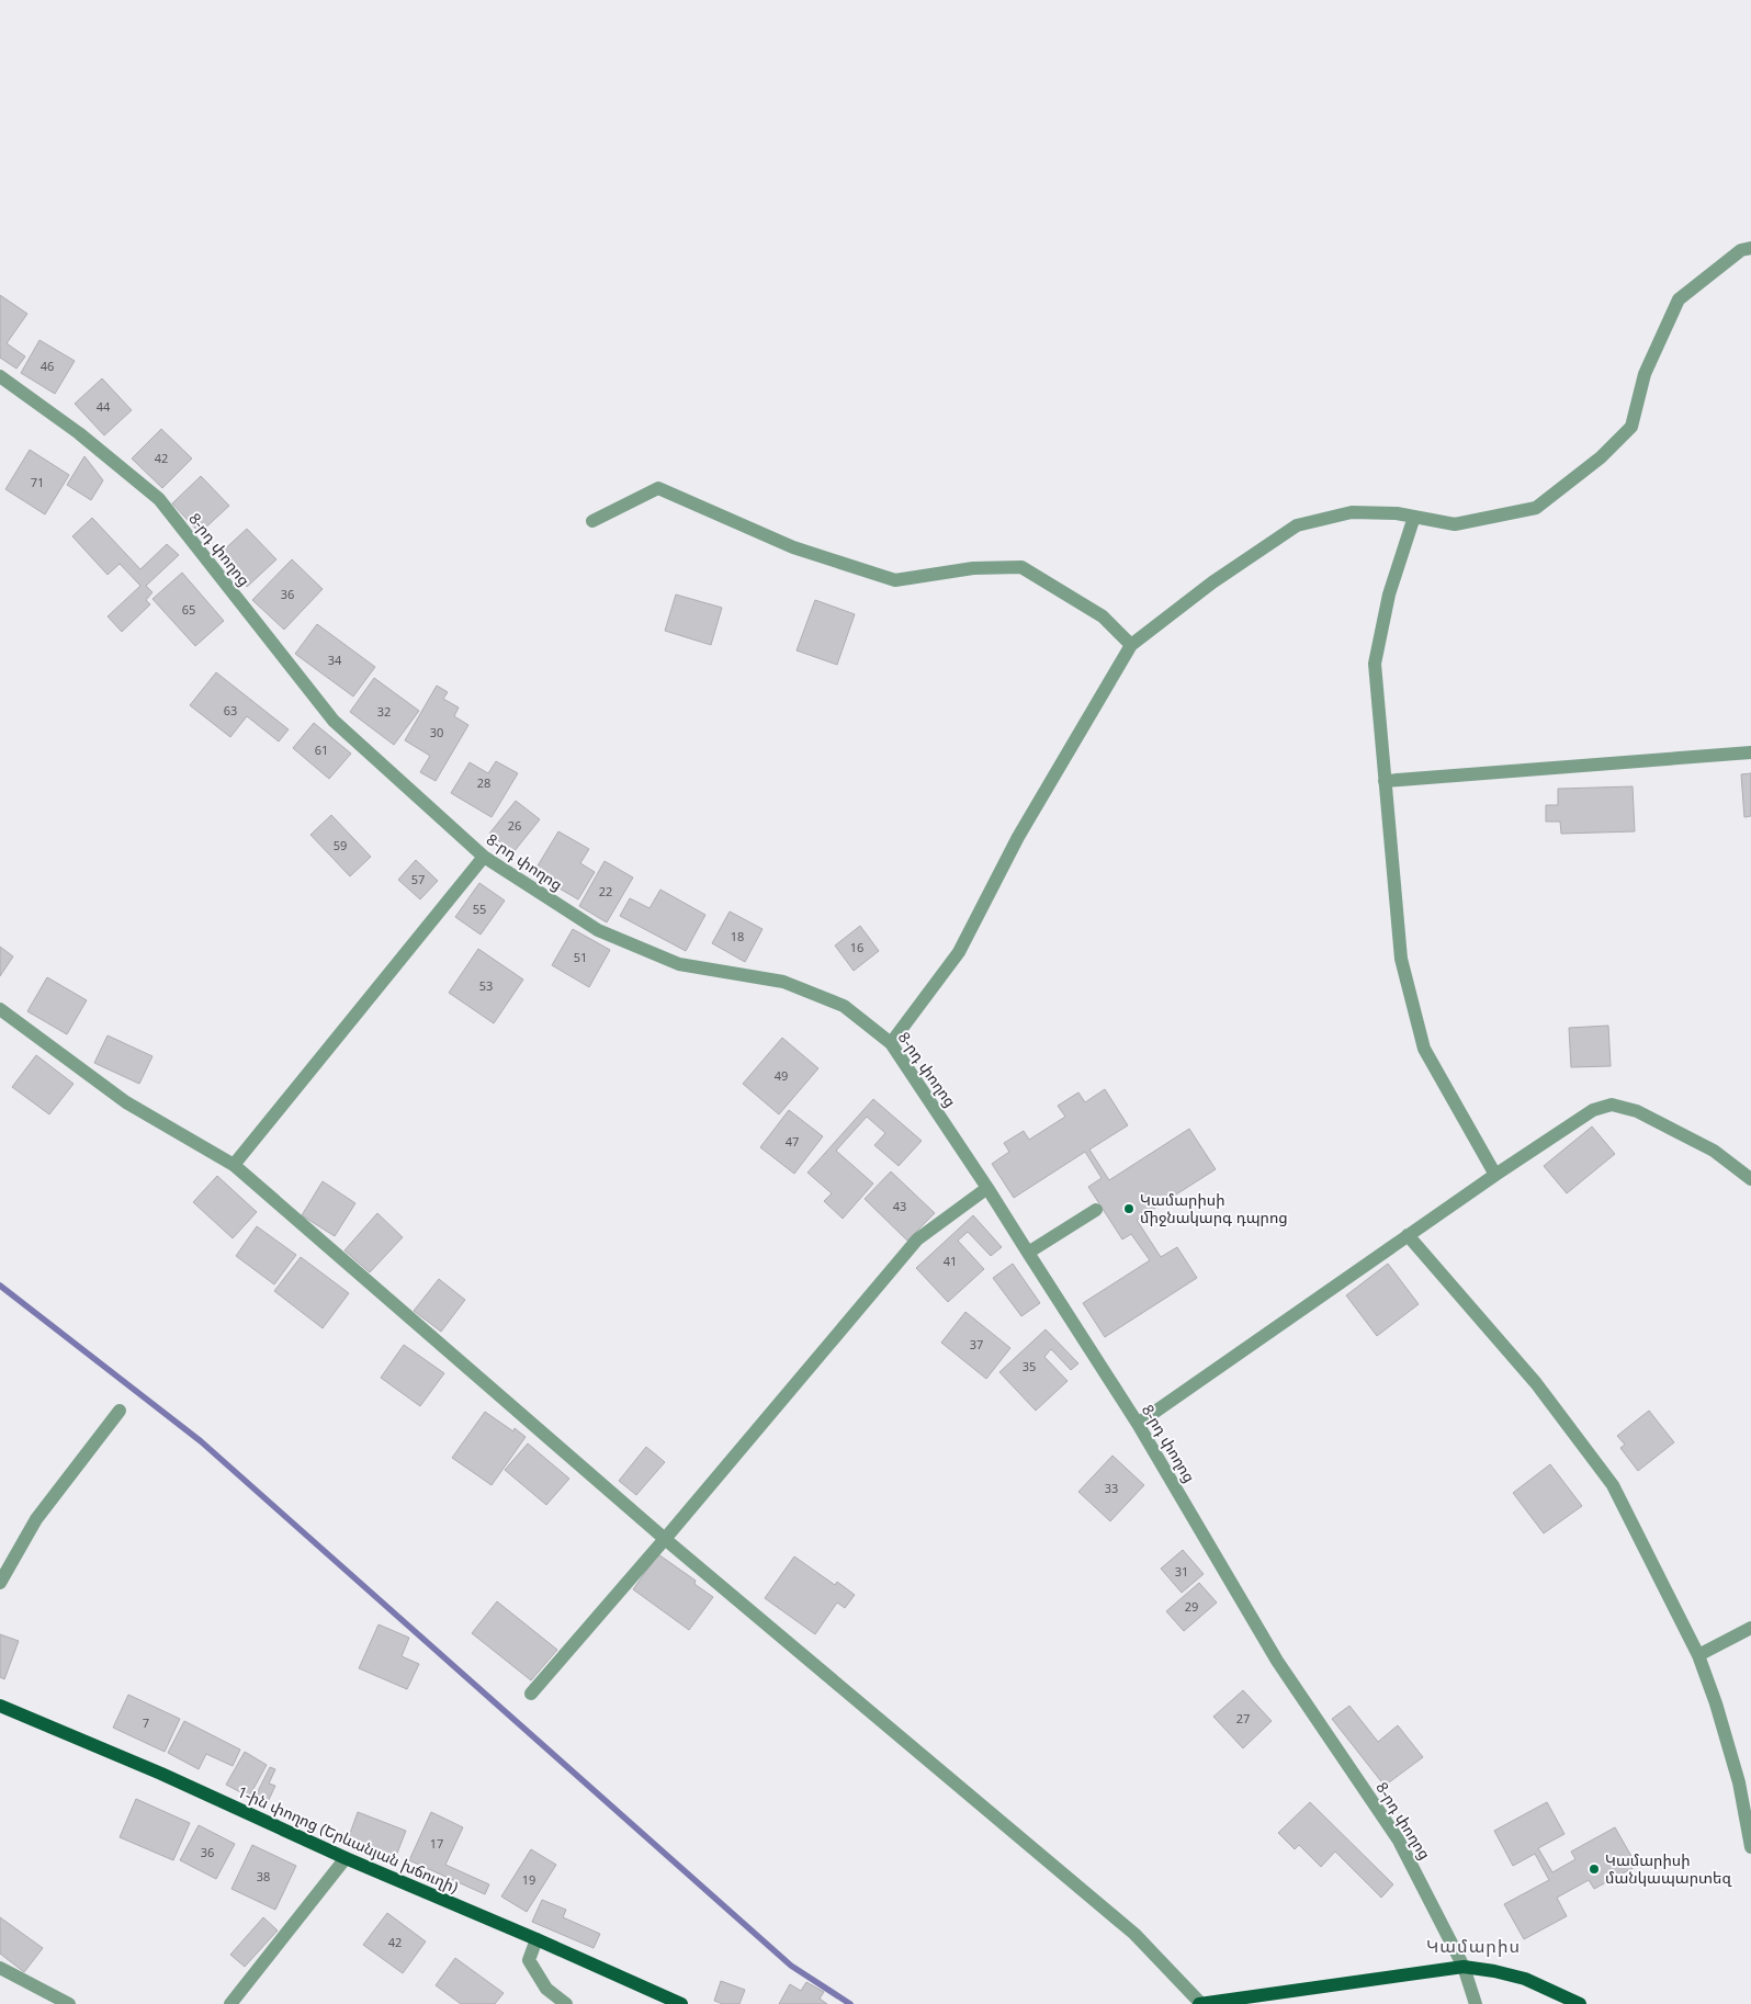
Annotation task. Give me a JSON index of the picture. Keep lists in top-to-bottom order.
{
  "streets": {
    "main road": ["1-ին փողոց (Երևանյան խճուղի)"],
    "street": ["8-րդ փողոց"]
  },
  "districts": ["Կամարիս"],
  "places": ["Կամարիսի միջնակարգ դպրոց", "Կամարիսի մանկապարտեզ"],
  "house_numbers": [
    "46",
    "44",
    "42",
    "71",
    "36",
    "65",
    "34",
    "63",
    "32",
    "30",
    "61",
    "28",
    "26",
    "59",
    "57",
    "22",
    "55",
    "18",
    "16",
    "51",
    "53",
    "49",
    "47",
    "43",
    "41",
    "37",
    "35",
    "33",
    "31",
    "29",
    "27",
    "7",
    "17",
    "36",
    "38",
    "19",
    "42"
  ]
}
